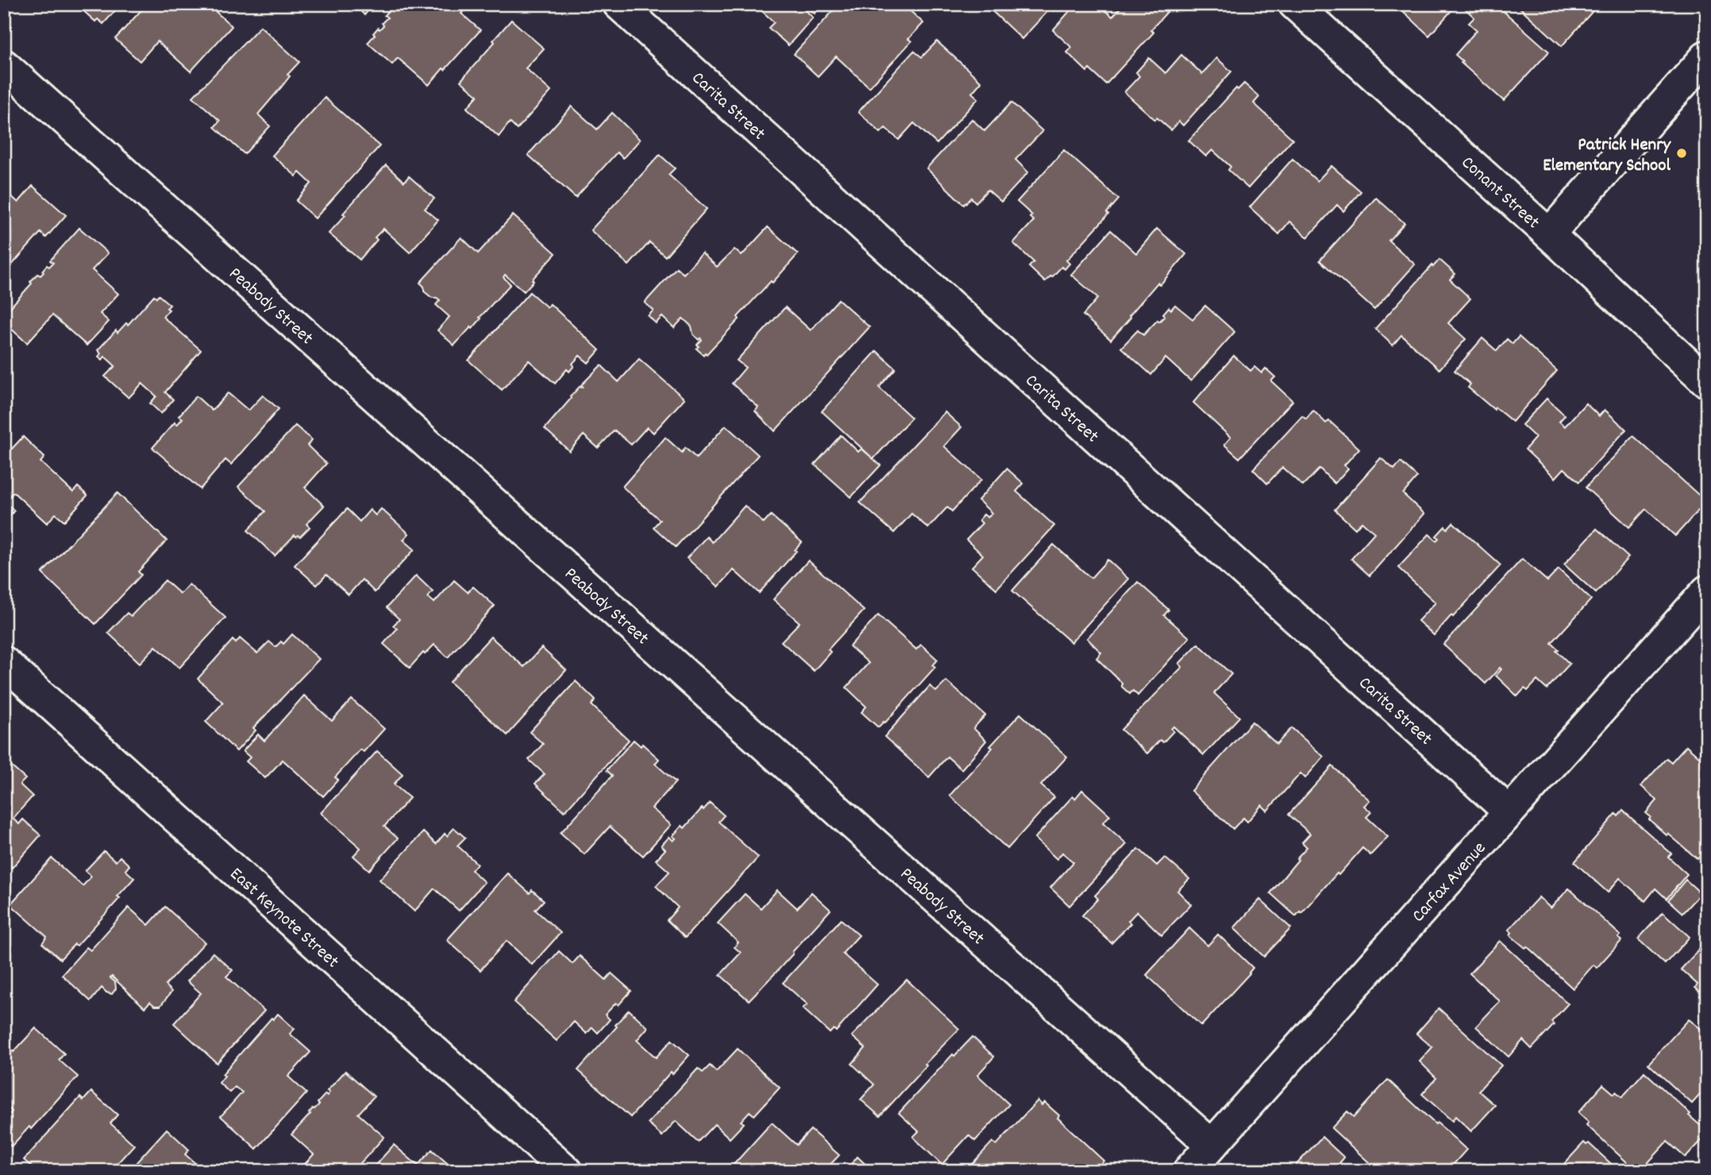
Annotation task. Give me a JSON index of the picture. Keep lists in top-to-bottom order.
{
  "streets": {
    "street": [
      "Carita Street",
      "Conant Street",
      "Peabody Street",
      "Carfax Avenue",
      "East Keynote Street"
    ]
  },
  "crossings": [
    ["Carita Street", "Carfax Avenue"],
    ["Peabody Street", "Carfax Avenue"]
  ],
  "places": ["Patrick Henry Elementary School"]
}
